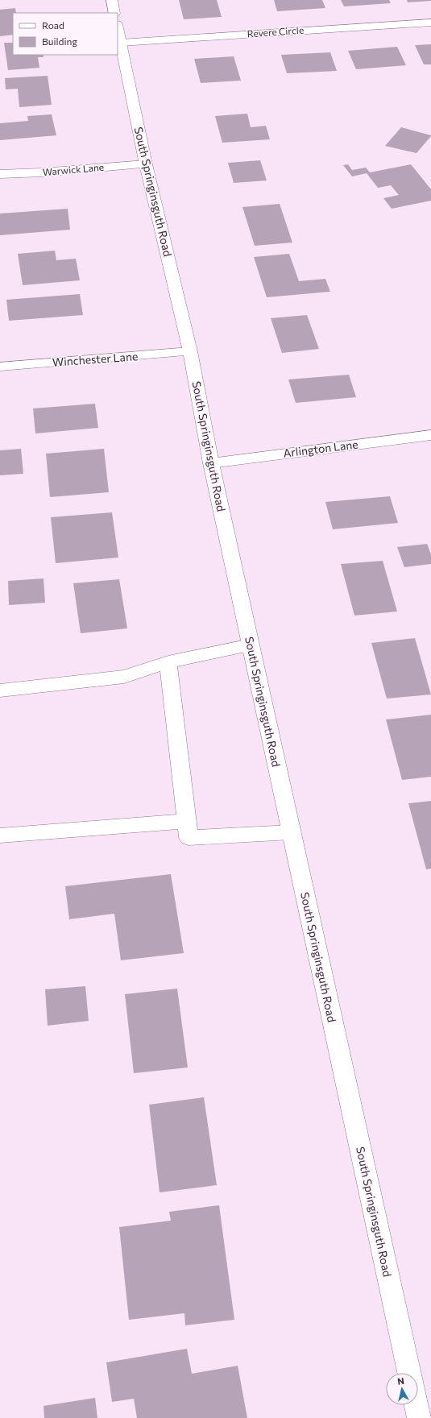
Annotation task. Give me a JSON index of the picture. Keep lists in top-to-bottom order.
{
  "streets": {
    "street": [
      "Revere Circle",
      "Warwick Lane",
      "South Springinsguth Road",
      "Winchester Lane",
      "Arlington Lane"
    ]
  },
  "crossings": [
    ["Revere Circle", "South Springinsguth Road"],
    ["Warwick Lane", "South Springinsguth Road"],
    ["South Springinsguth Road", "Winchester Lane"],
    ["South Springinsguth Road", "Arlington Lane"]
  ],
  "legend": ["Road", "Building"],
  "north": "top"
}
